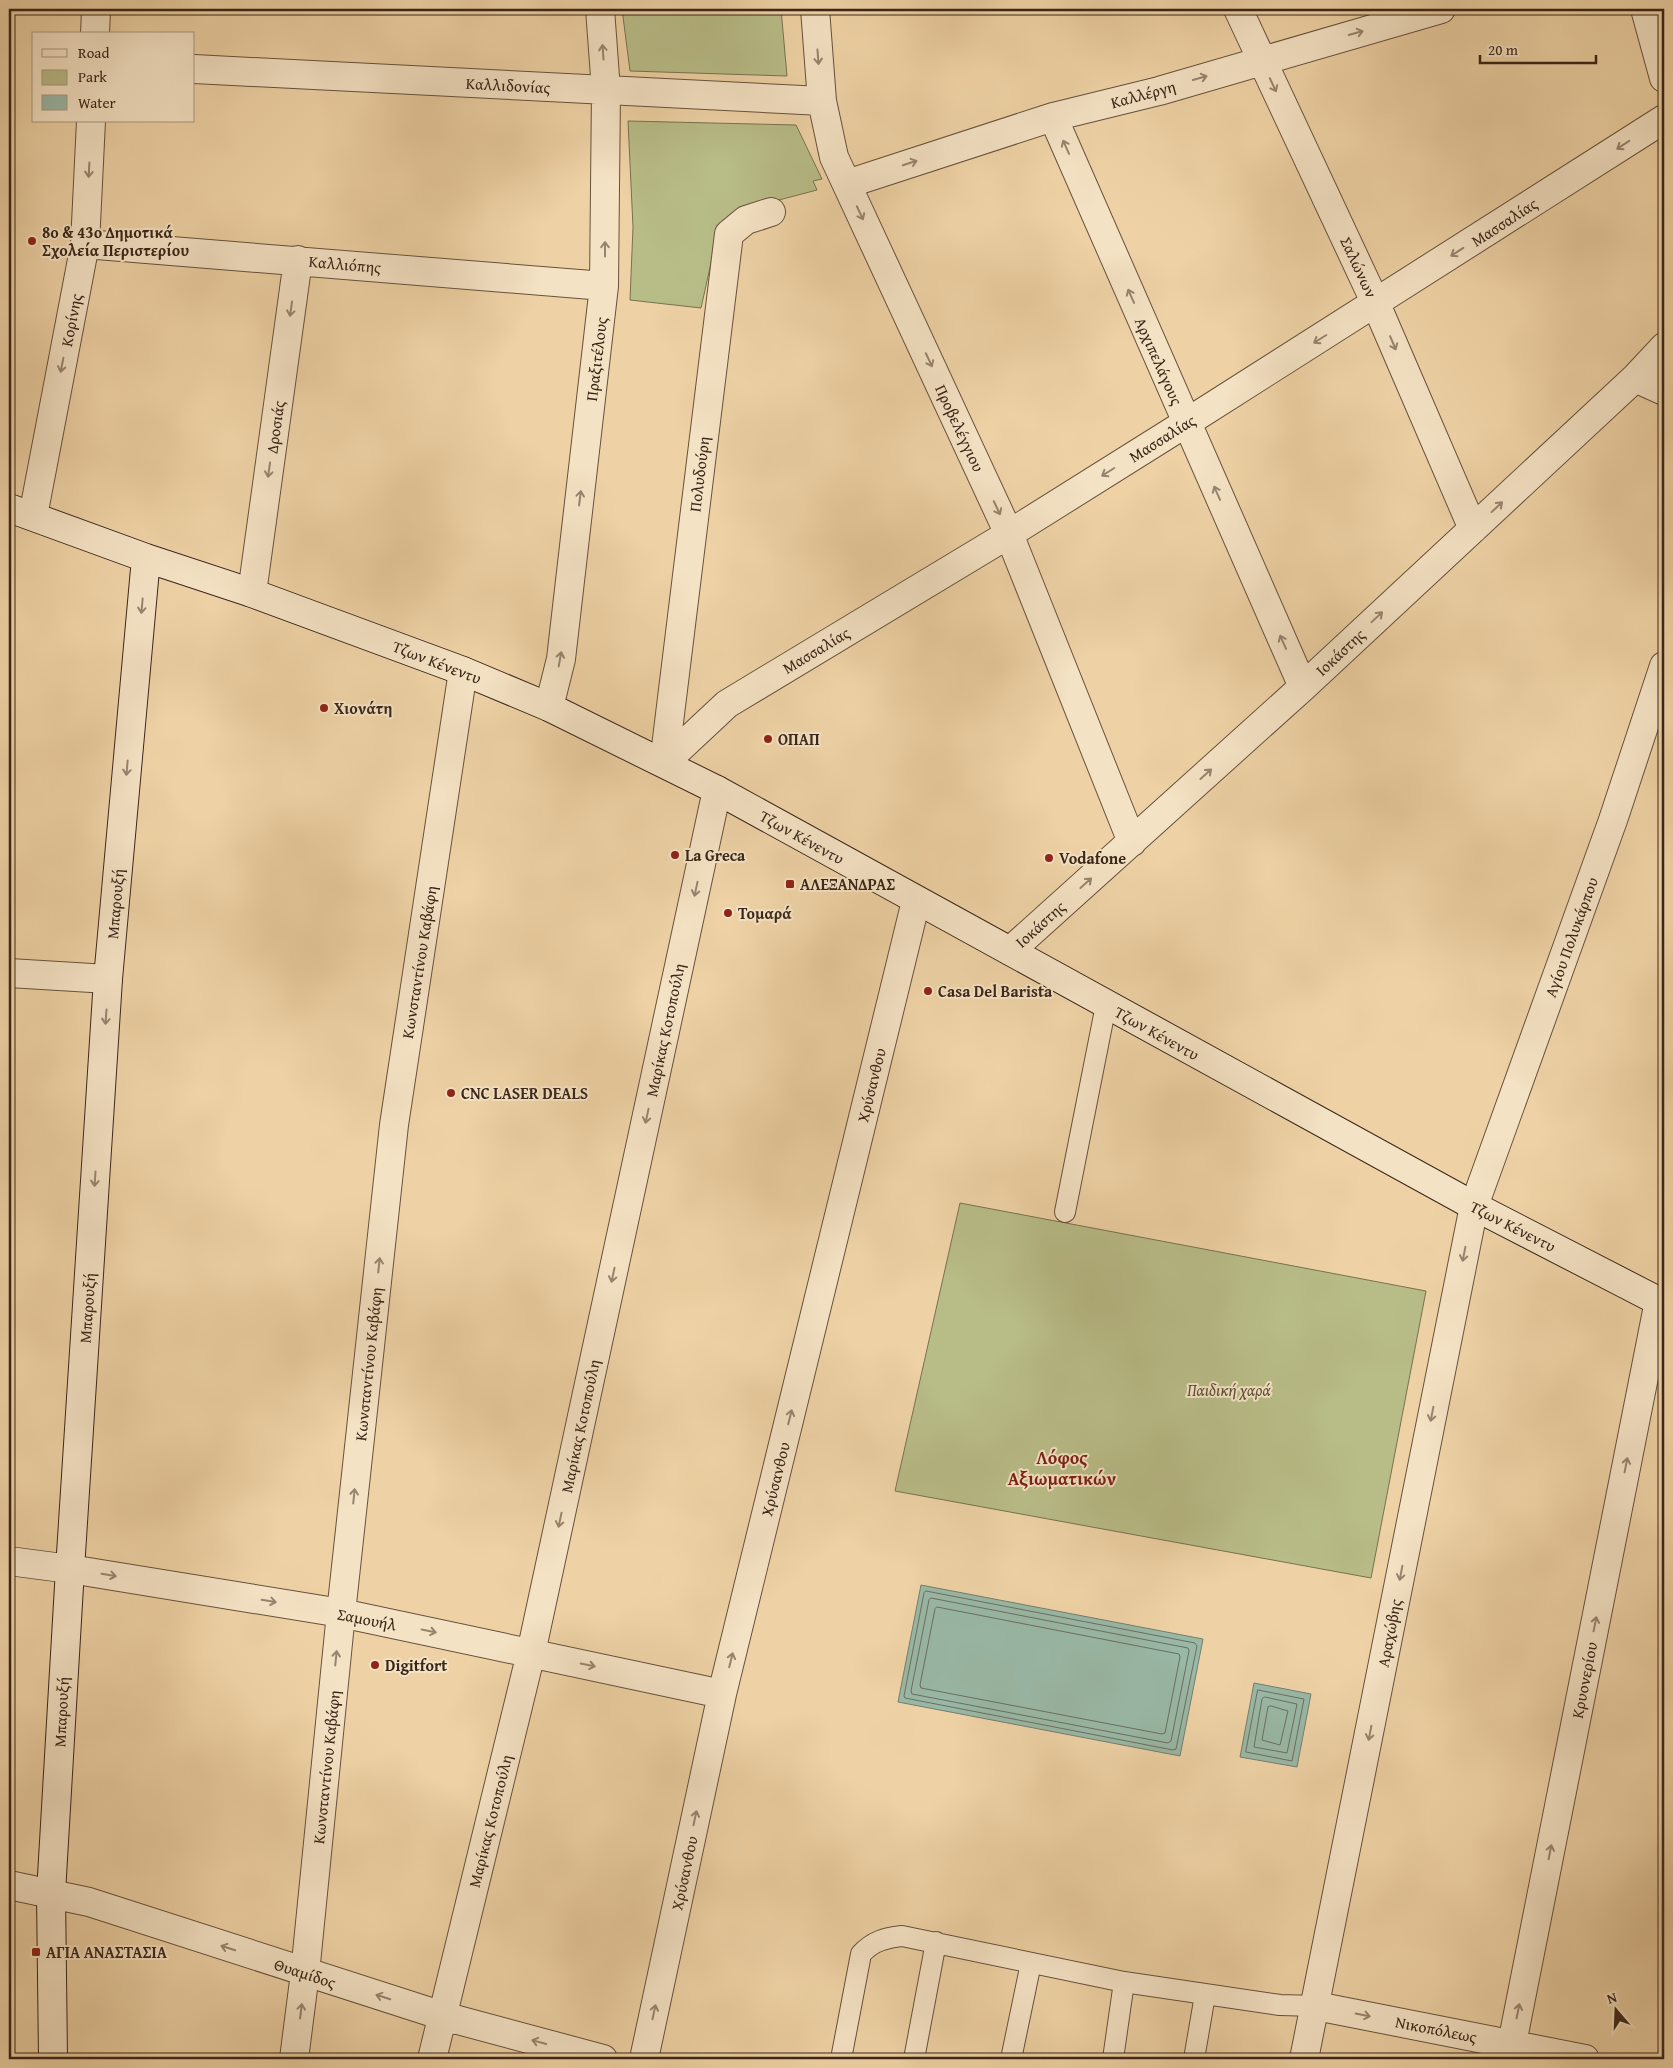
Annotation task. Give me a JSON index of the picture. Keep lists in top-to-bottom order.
{
  "streets": {
    "street": [
      "Καλλιδονίας",
      "Καλλέργη",
      "Μασσαλίας",
      "Καλλιόπης",
      "Σαλώνων",
      "Κορίνης",
      "Πραξιτέλους",
      "Αρχιπελάγους",
      "Δροσιάς",
      "Προβελέγγιου",
      "Πολυδούρη",
      "Ιοκάστης",
      "Τζων Κένεντυ",
      "Μπαρουξή",
      "Αγίου Πολυκάρπου",
      "Κωνσταντίνου Καβάφη",
      "Μαρίκας Κοτοπούλη",
      "Χρύσανθου",
      "Σαμουήλ",
      "Αραχώβης",
      "Κρυονερίου",
      "Θυαμίδος",
      "Νικοπόλεως"
    ]
  },
  "crossings": [
    ["Καλλιδονίας", "Πραξιτέλους"],
    ["Καλλιδονίας", "Προβελέγγιου"],
    ["Καλλέργη", "Σαλώνων"],
    ["Καλλέργη", "Αρχιπελάγους"],
    ["Καλλέργη", "Προβελέγγιου"],
    ["Μασσαλίας", "Σαλώνων"],
    ["Μασσαλίας", "Αρχιπελάγους"],
    ["Μασσαλίας", "Προβελέγγιου"],
    ["Μασσαλίας", "Πολυδούρη"],
    ["Μασσαλίας", "Τζων Κένεντυ"],
    ["Καλλιόπης", "Κορίνης"],
    ["Καλλιόπης", "Πραξιτέλους"],
    ["Καλλιόπης", "Δροσιάς"],
    ["Σαλώνων", "Ιοκάστης"],
    ["Κορίνης", "Τζων Κένεντυ"],
    ["Πραξιτέλους", "Τζων Κένεντυ"],
    ["Αρχιπελάγους", "Ιοκάστης"],
    ["Δροσιάς", "Τζων Κένεντυ"],
    ["Προβελέγγιου", "Ιοκάστης"],
    ["Πολυδούρη", "Τζων Κένεντυ"],
    ["Ιοκάστης", "Τζων Κένεντυ"],
    ["Τζων Κένεντυ", "Μπαρουξή"],
    ["Τζων Κένεντυ", "Αγίου Πολυκάρπου"],
    ["Τζων Κένεντυ", "Κωνσταντίνου Καβάφη"],
    ["Τζων Κένεντυ", "Μαρίκας Κοτοπούλη"],
    ["Τζων Κένεντυ", "Χρύσανθου"],
    ["Τζων Κένεντυ", "Αραχώβης"],
    ["Τζων Κένεντυ", "Κρυονερίου"],
    ["Μπαρουξή", "Σαμουήλ"],
    ["Μπαρουξή", "Θυαμίδος"],
    ["Αγίου Πολυκάρπου", "Αραχώβης"],
    ["Κωνσταντίνου Καβάφη", "Σαμουήλ"],
    ["Κωνσταντίνου Καβάφη", "Θυαμίδος"],
    ["Μαρίκας Κοτοπούλη", "Σαμουήλ"],
    ["Μαρίκας Κοτοπούλη", "Θυαμίδος"],
    ["Χρύσανθου", "Σαμουήλ"],
    ["Αραχώβης", "Νικοπόλεως"],
    ["Κρυονερίου", "Νικοπόλεως"]
  ],
  "one_way": [
    "Καλλέργη",
    "Μασσαλίας",
    "Σαλώνων",
    "Κορίνης",
    "Πραξιτέλους",
    "Αρχιπελάγους",
    "Δροσιάς",
    "Προβελέγγιου",
    "Ιοκάστης",
    "Μπαρουξή",
    "Κωνσταντίνου Καβάφη",
    "Μαρίκας Κοτοπούλη",
    "Χρύσανθου",
    "Σαμουήλ",
    "Αραχώβης",
    "Κρυονερίου",
    "Θυαμίδος",
    "Νικοπόλεως"
  ],
  "districts": ["Λόφος Αξιωματικών"],
  "parks": ["Παιδική χαρά"],
  "places": {
    "other": [
      "8ο & 43ο Δημοτικά Σχολεία Περιστερίου",
      "Χιονάτη",
      "ΟΠΑΠ",
      "La Greca",
      "Vodafone",
      "Τομαρά",
      "Casa Del Barista",
      "CNC LASER DEALS",
      "Digitfort"
    ],
    "transit": ["ΑΛΕΞΑΝΔΡΑΣ", "ΑΓΙΑ ΑΝΑΣΤΑΣΙΑ"]
  },
  "legend": ["Road", "Park", "Water"],
  "scale_bar": "20 m",
  "north": "top"
}
